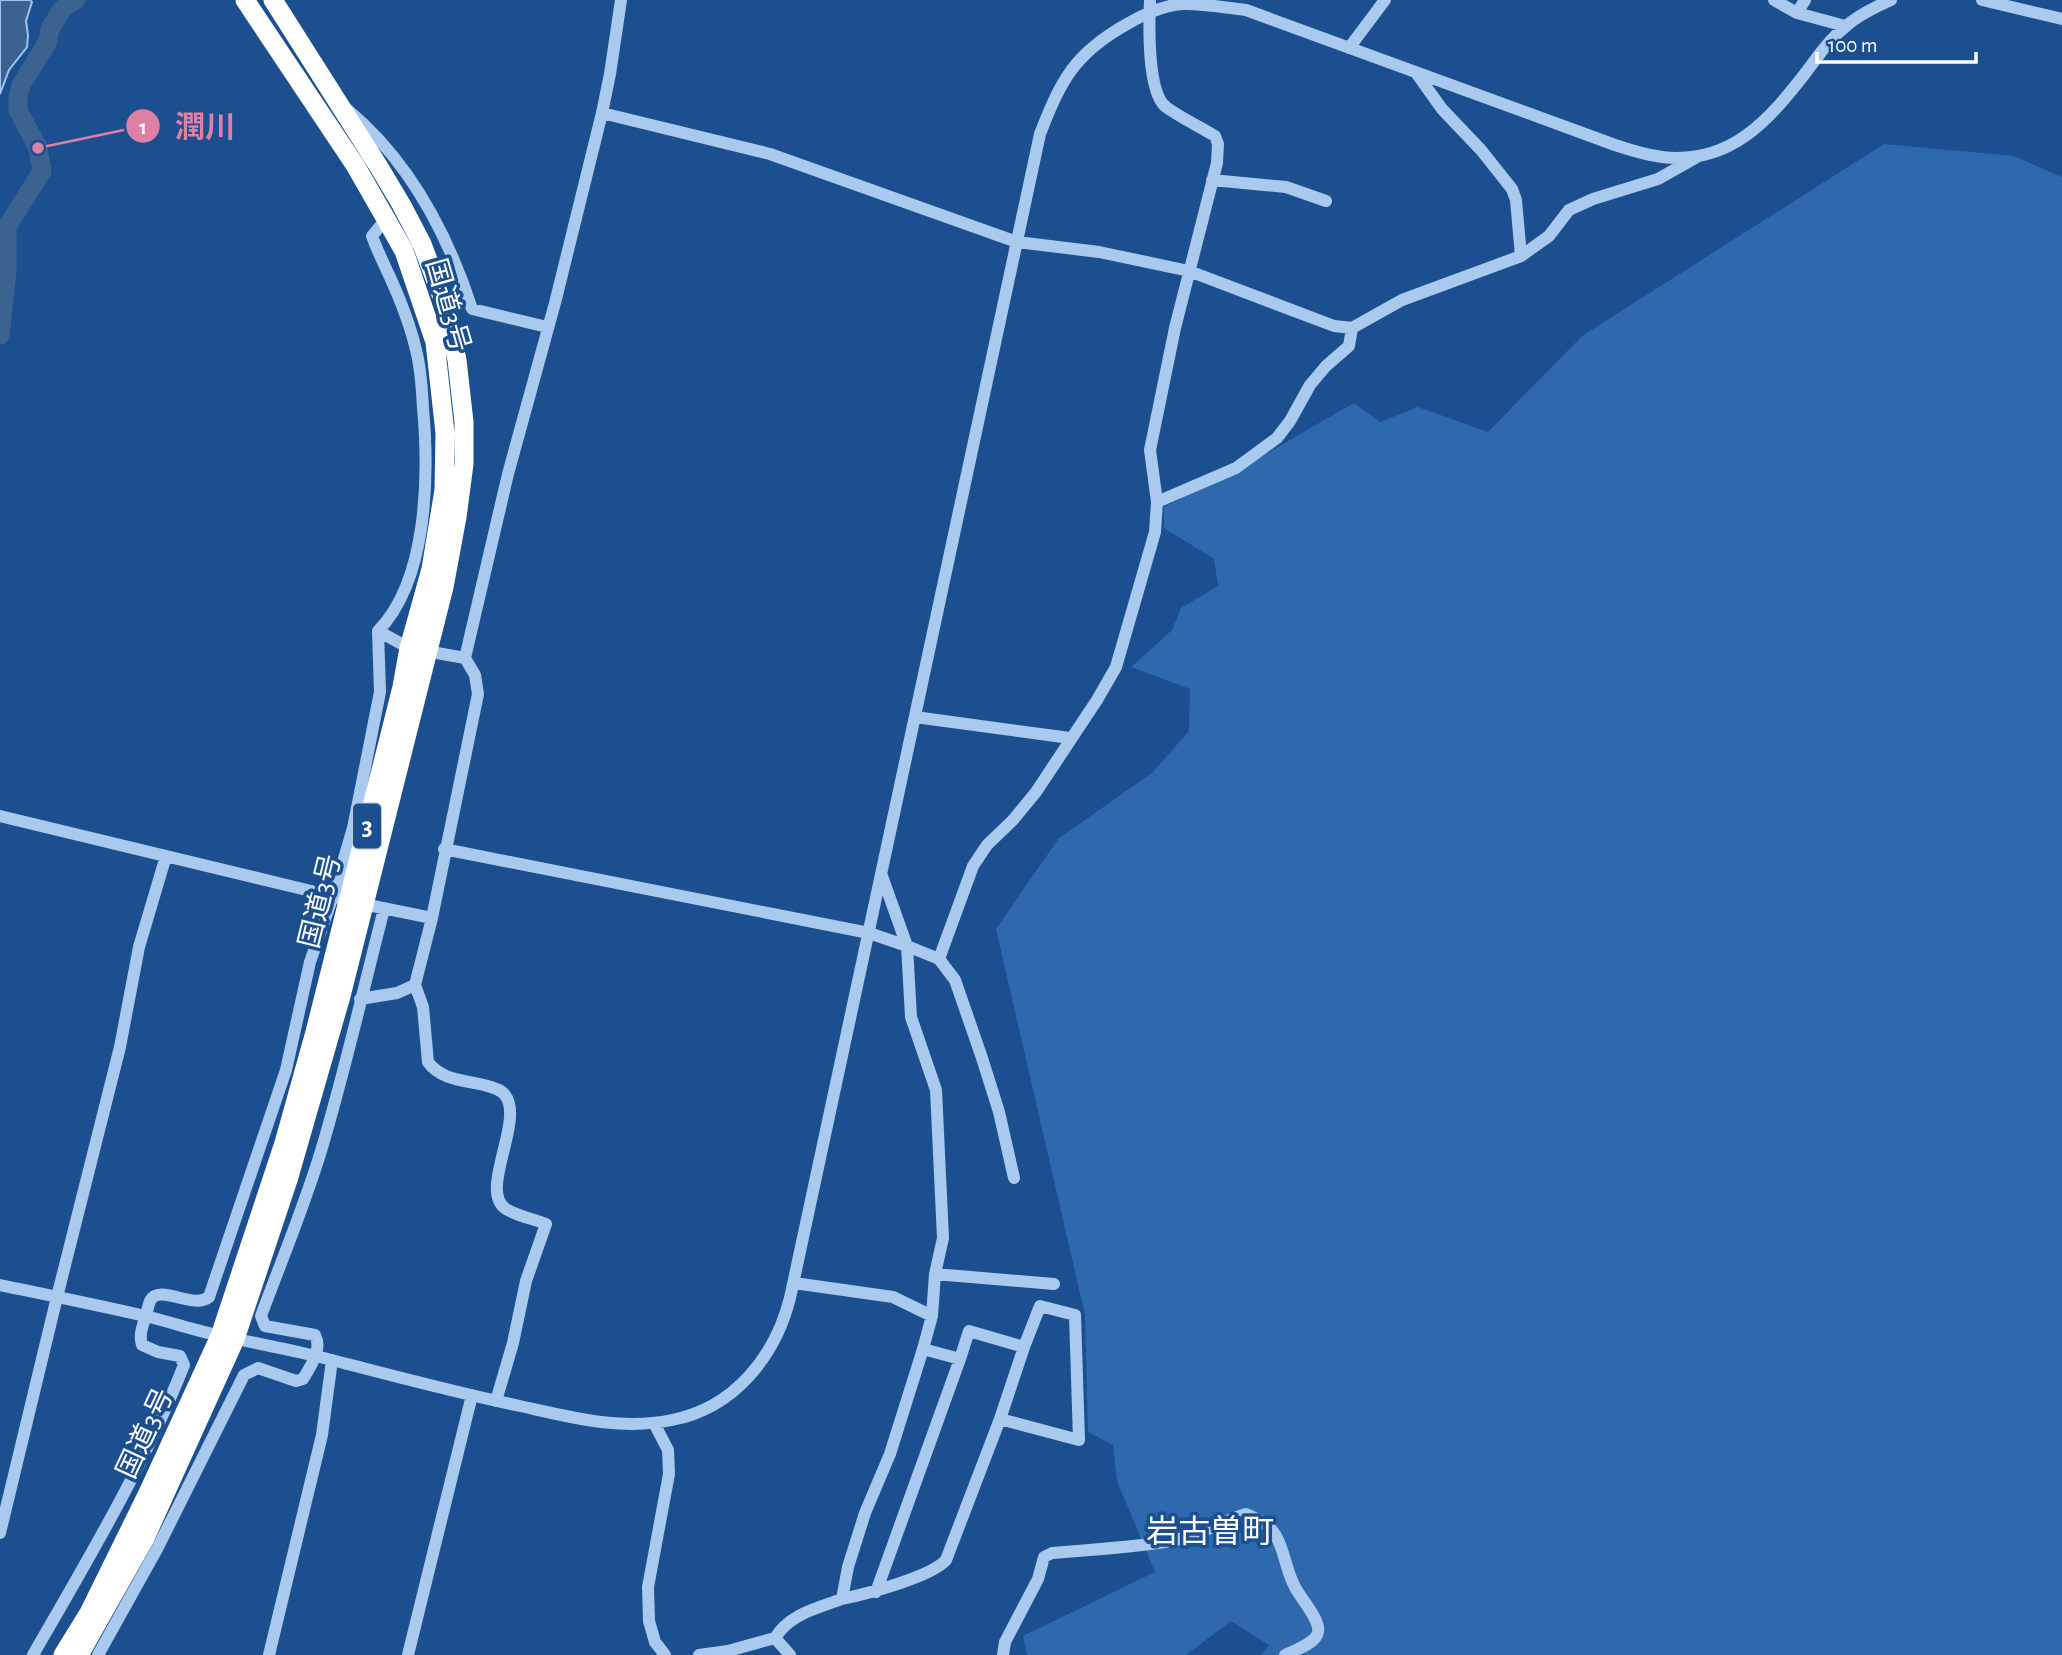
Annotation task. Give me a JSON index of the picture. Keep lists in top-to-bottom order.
{
  "streets": {
    "highway": ["国道3号", "3"]
  },
  "districts": ["岩古曽町"],
  "places": ["潤川"],
  "scale_bar": "100 m"
}
